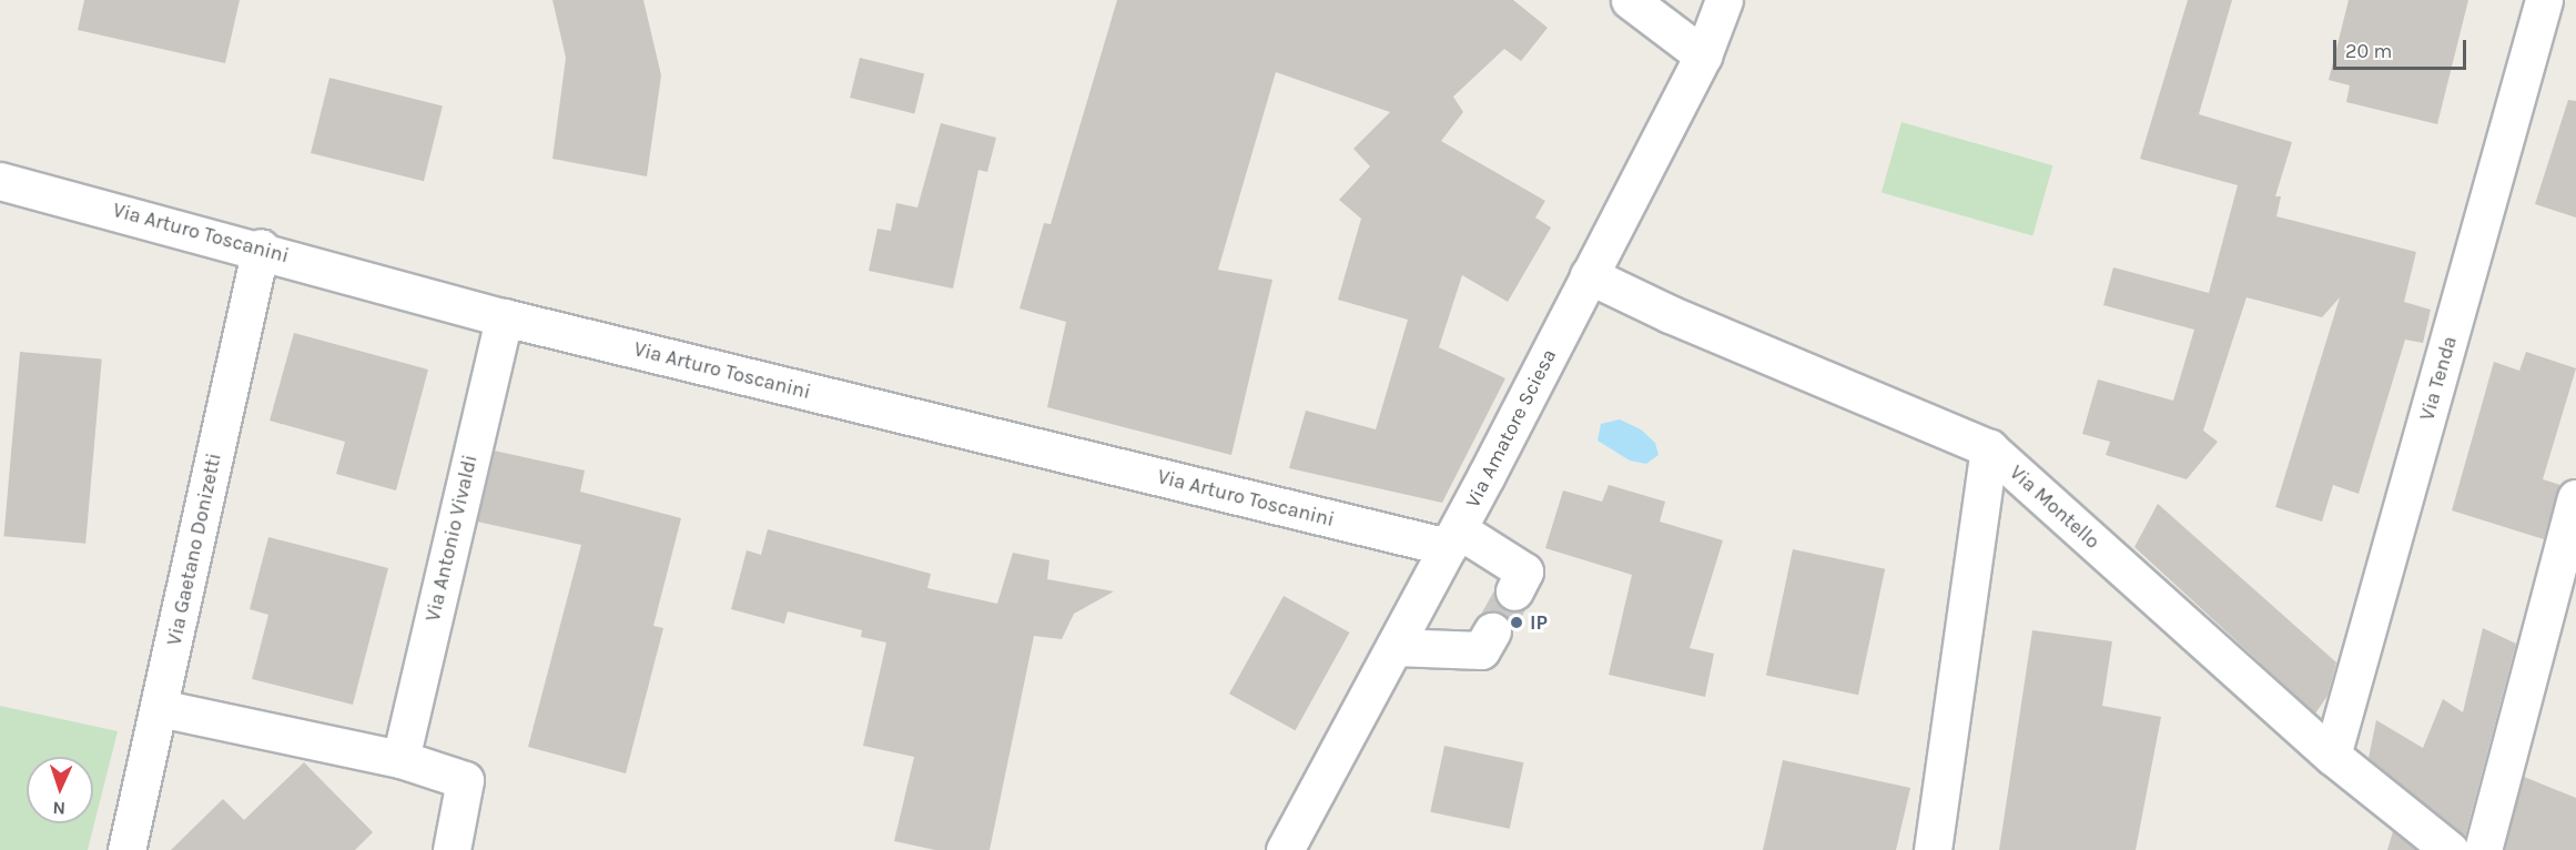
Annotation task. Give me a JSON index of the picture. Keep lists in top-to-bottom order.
{
  "streets": {
    "street": [
      "Via Arturo Toscanini",
      "Via Tenda",
      "Via Amatore Sciesa",
      "Via Montello",
      "Via Antonio Vivaldi",
      "Via Gaetano Donizetti"
    ]
  },
  "crossings": [
    ["Via Arturo Toscanini", "Via Amatore Sciesa"],
    ["Via Arturo Toscanini", "Via Antonio Vivaldi"],
    ["Via Arturo Toscanini", "Via Gaetano Donizetti"],
    ["Via Tenda", "Via Montello"],
    ["Via Amatore Sciesa", "Via Montello"]
  ],
  "places": ["IP"],
  "scale_bar": "20 m",
  "north": "bottom"
}
